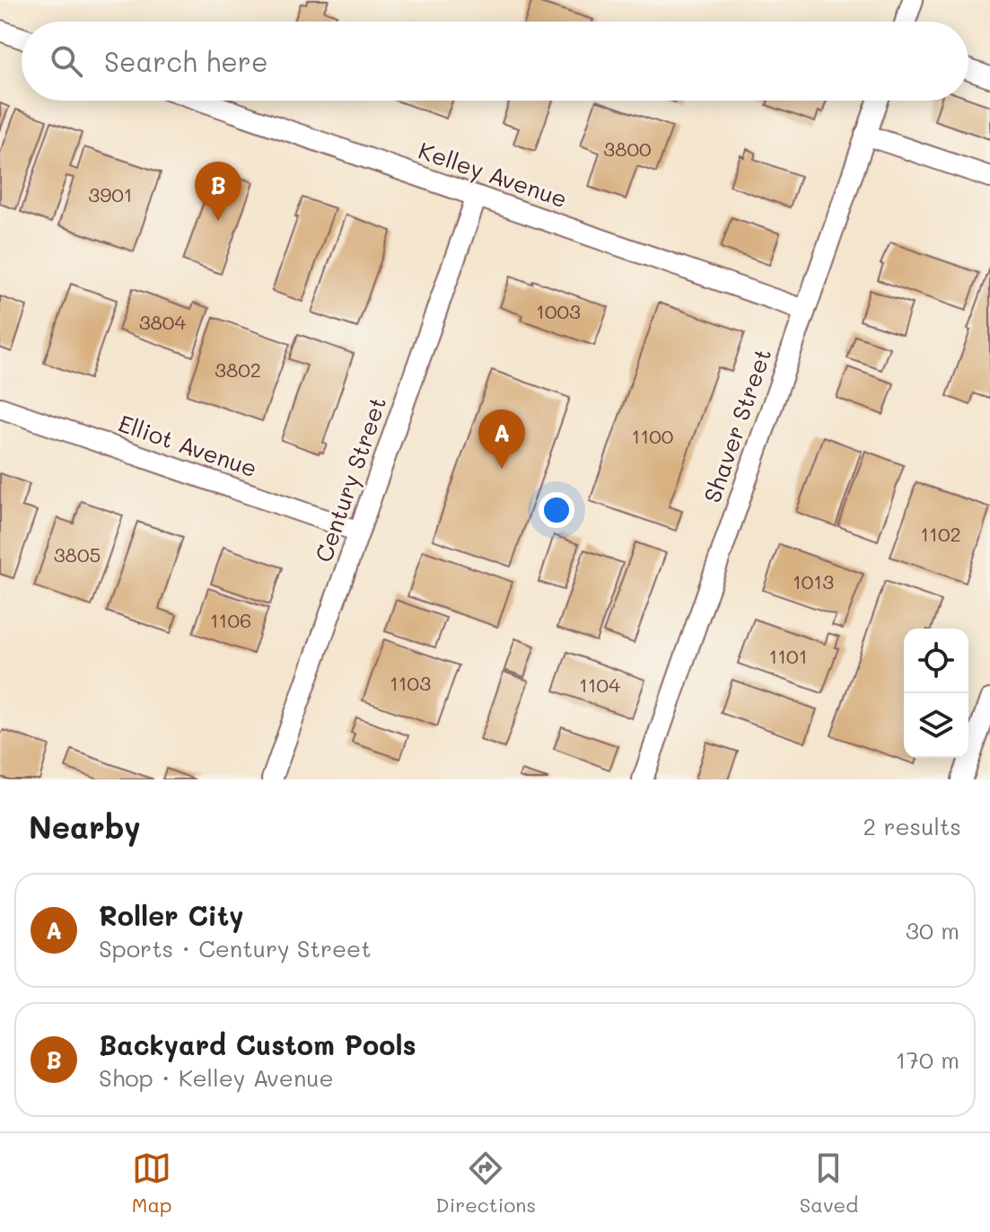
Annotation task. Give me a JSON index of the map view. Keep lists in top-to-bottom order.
{
  "streets": {
    "street": [
      "Kelley Avenue",
      "Shaver Street",
      "Elliot Avenue",
      "Century Street"
    ]
  },
  "crossings": [
    ["Kelley Avenue", "Shaver Street"],
    ["Kelley Avenue", "Century Street"],
    ["Elliot Avenue", "Century Street"]
  ],
  "house_numbers": [
    "3800",
    "3901",
    "1003",
    "3804",
    "3802",
    "1100",
    "1102",
    "3805",
    "1013",
    "1106",
    "1101",
    "1103",
    "1104"
  ],
  "page": {
    "search": "Search here",
    "pins": ["B", "A"],
    "heading": ["Nearby", "2 results"],
    "list": [
      {
        "mark": "A",
        "name": "Roller City",
        "note": "Sports · Century Street",
        "value": "30 m"
      },
      {
        "mark": "B",
        "name": "Backyard Custom Pools",
        "note": "Shop · Kelley Avenue",
        "value": "170 m"
      }
    ],
    "nav": ["Map", "Directions", "Saved"]
  }
}
